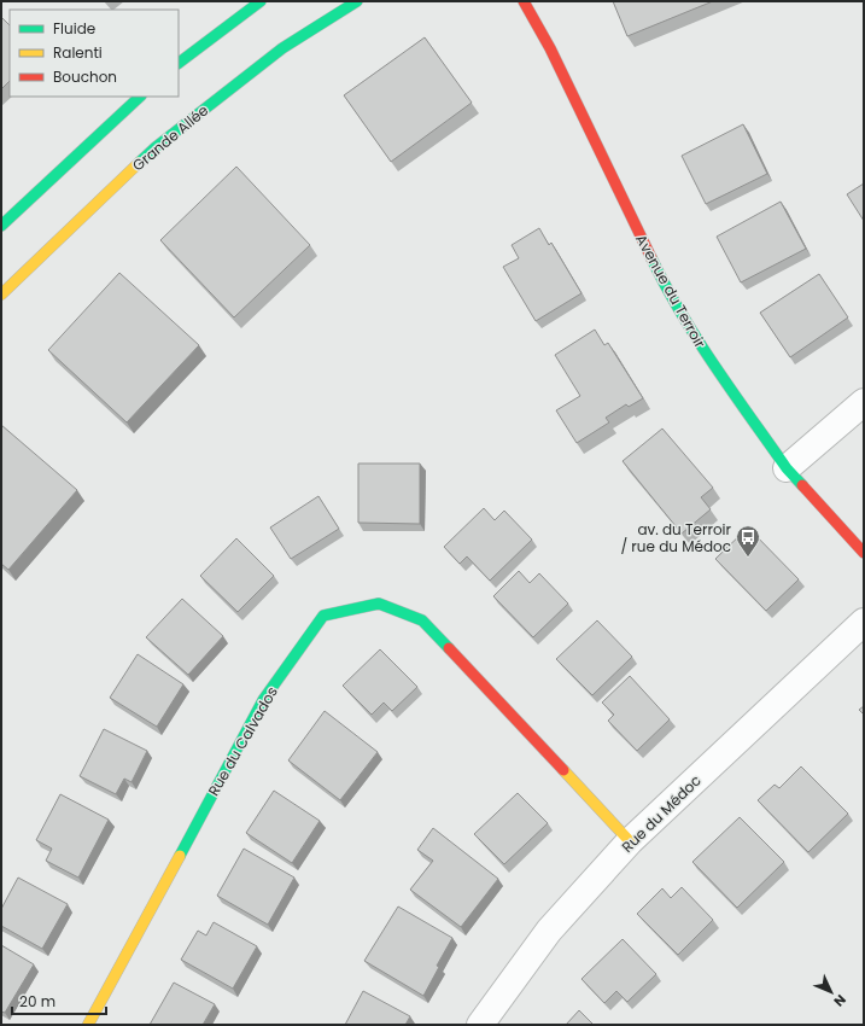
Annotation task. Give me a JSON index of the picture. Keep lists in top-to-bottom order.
{
  "streets": {
    "street": [
      "Grande Allée",
      "Avenue du Terroir",
      "Rue du Calvados",
      "Rue du Médoc"
    ]
  },
  "crossings": [
    ["Rue du Calvados", "Rue du Médoc"]
  ],
  "places": {
    "bus stop": ["av. du Terroir / rue du Médoc"]
  },
  "legend": ["Fluide", "Ralenti", "Bouchon"],
  "scale_bar": "20 m",
  "north": "bottom right"
}
